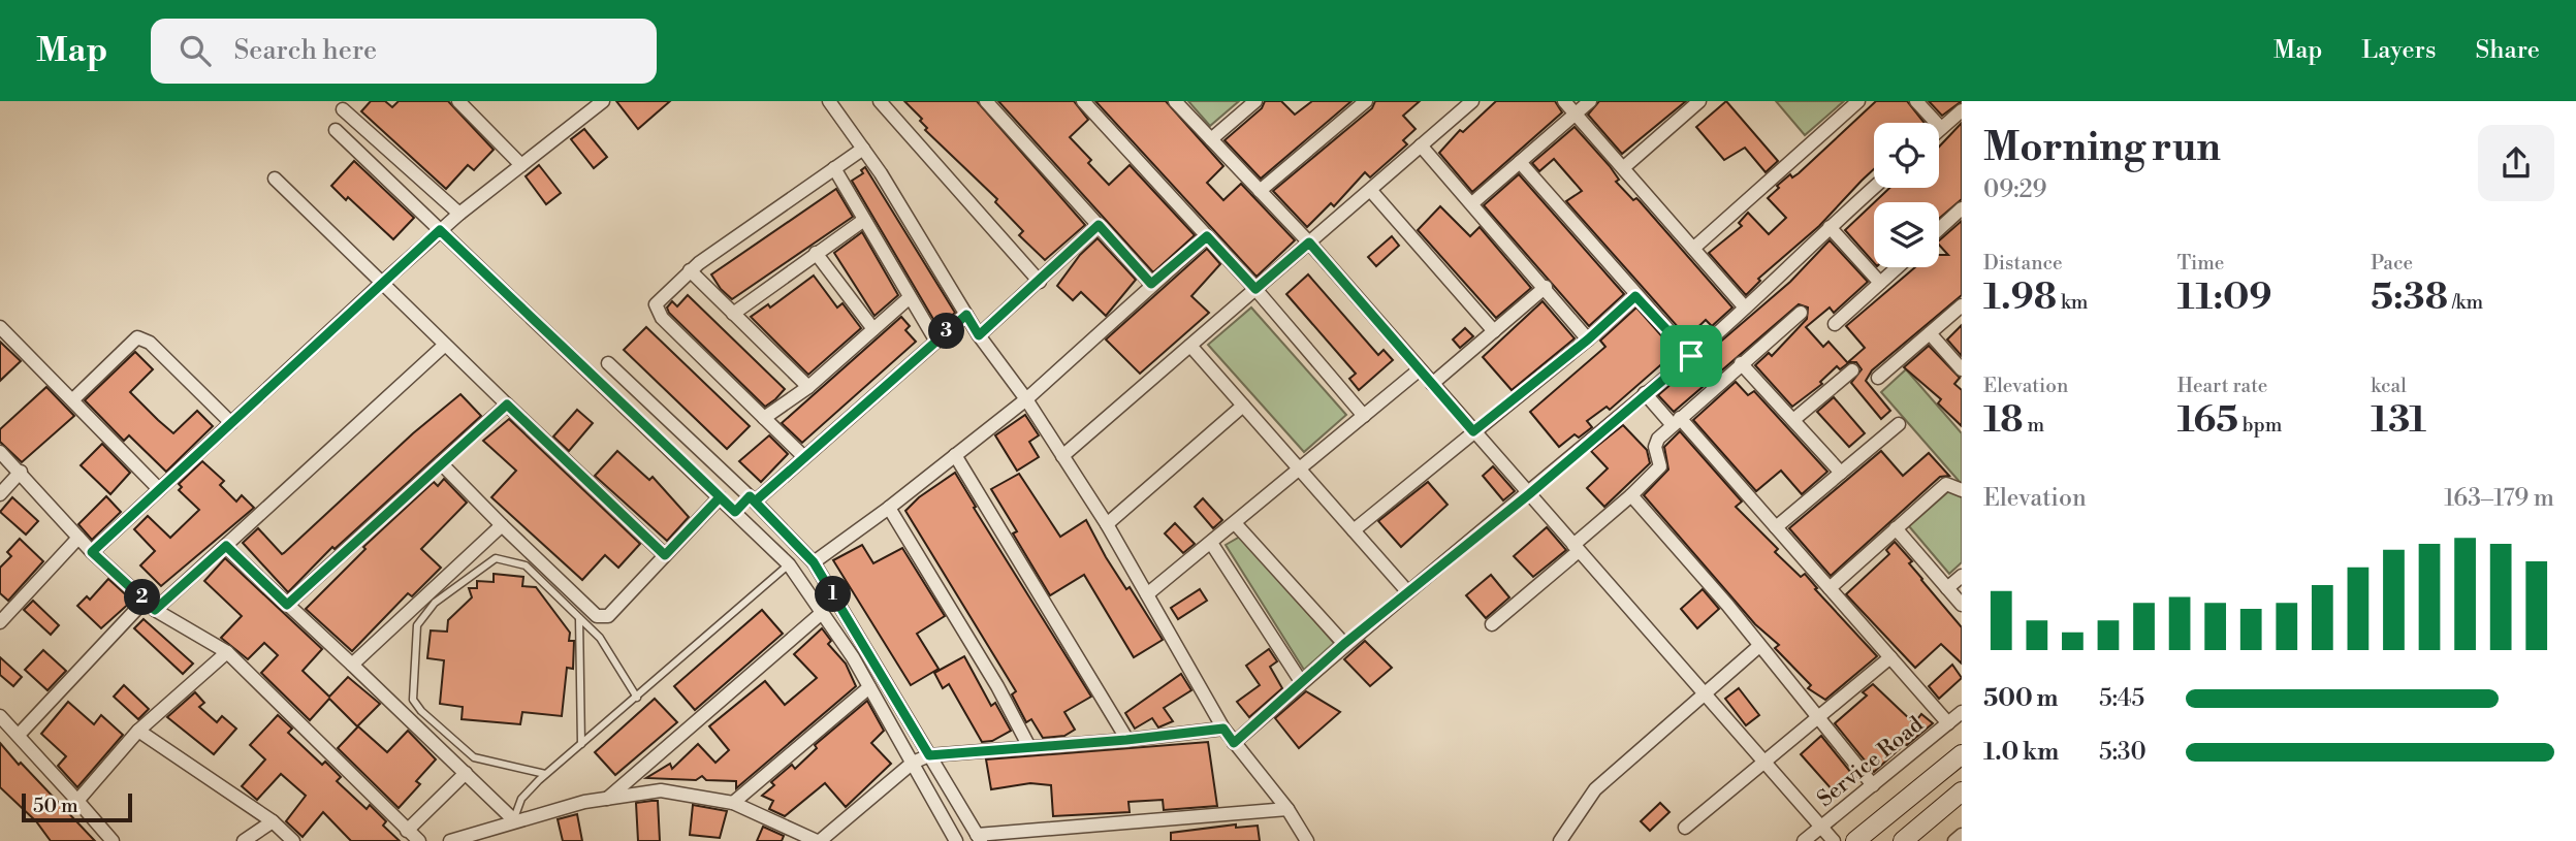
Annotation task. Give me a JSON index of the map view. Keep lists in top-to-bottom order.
{
  "streets": {
    "street": ["Service Road"]
  },
  "scale_bar": "50 m",
  "page": {
    "header": "Map",
    "search": "Search here",
    "nav": ["Map", "Layers", "Share"],
    "heading": ["Morning run", "09:29"],
    "stats": [
      ["Distance", "1.98 km"],
      ["Time", "11:09"],
      ["Pace", "5:38 /km"],
      ["Elevation", "18 m"],
      ["Heart rate", "165 bpm"],
      ["kcal", "131"]
    ],
    "pins": ["3", "1", "2"],
    "chart": ["Elevation", "163–179 m"],
    "list": [
      {
        "name": "500 m",
        "note": "5:45"
      },
      {
        "name": "1.0 km",
        "note": "5:30"
      }
    ],
    "scale": "50 m"
  }
}
